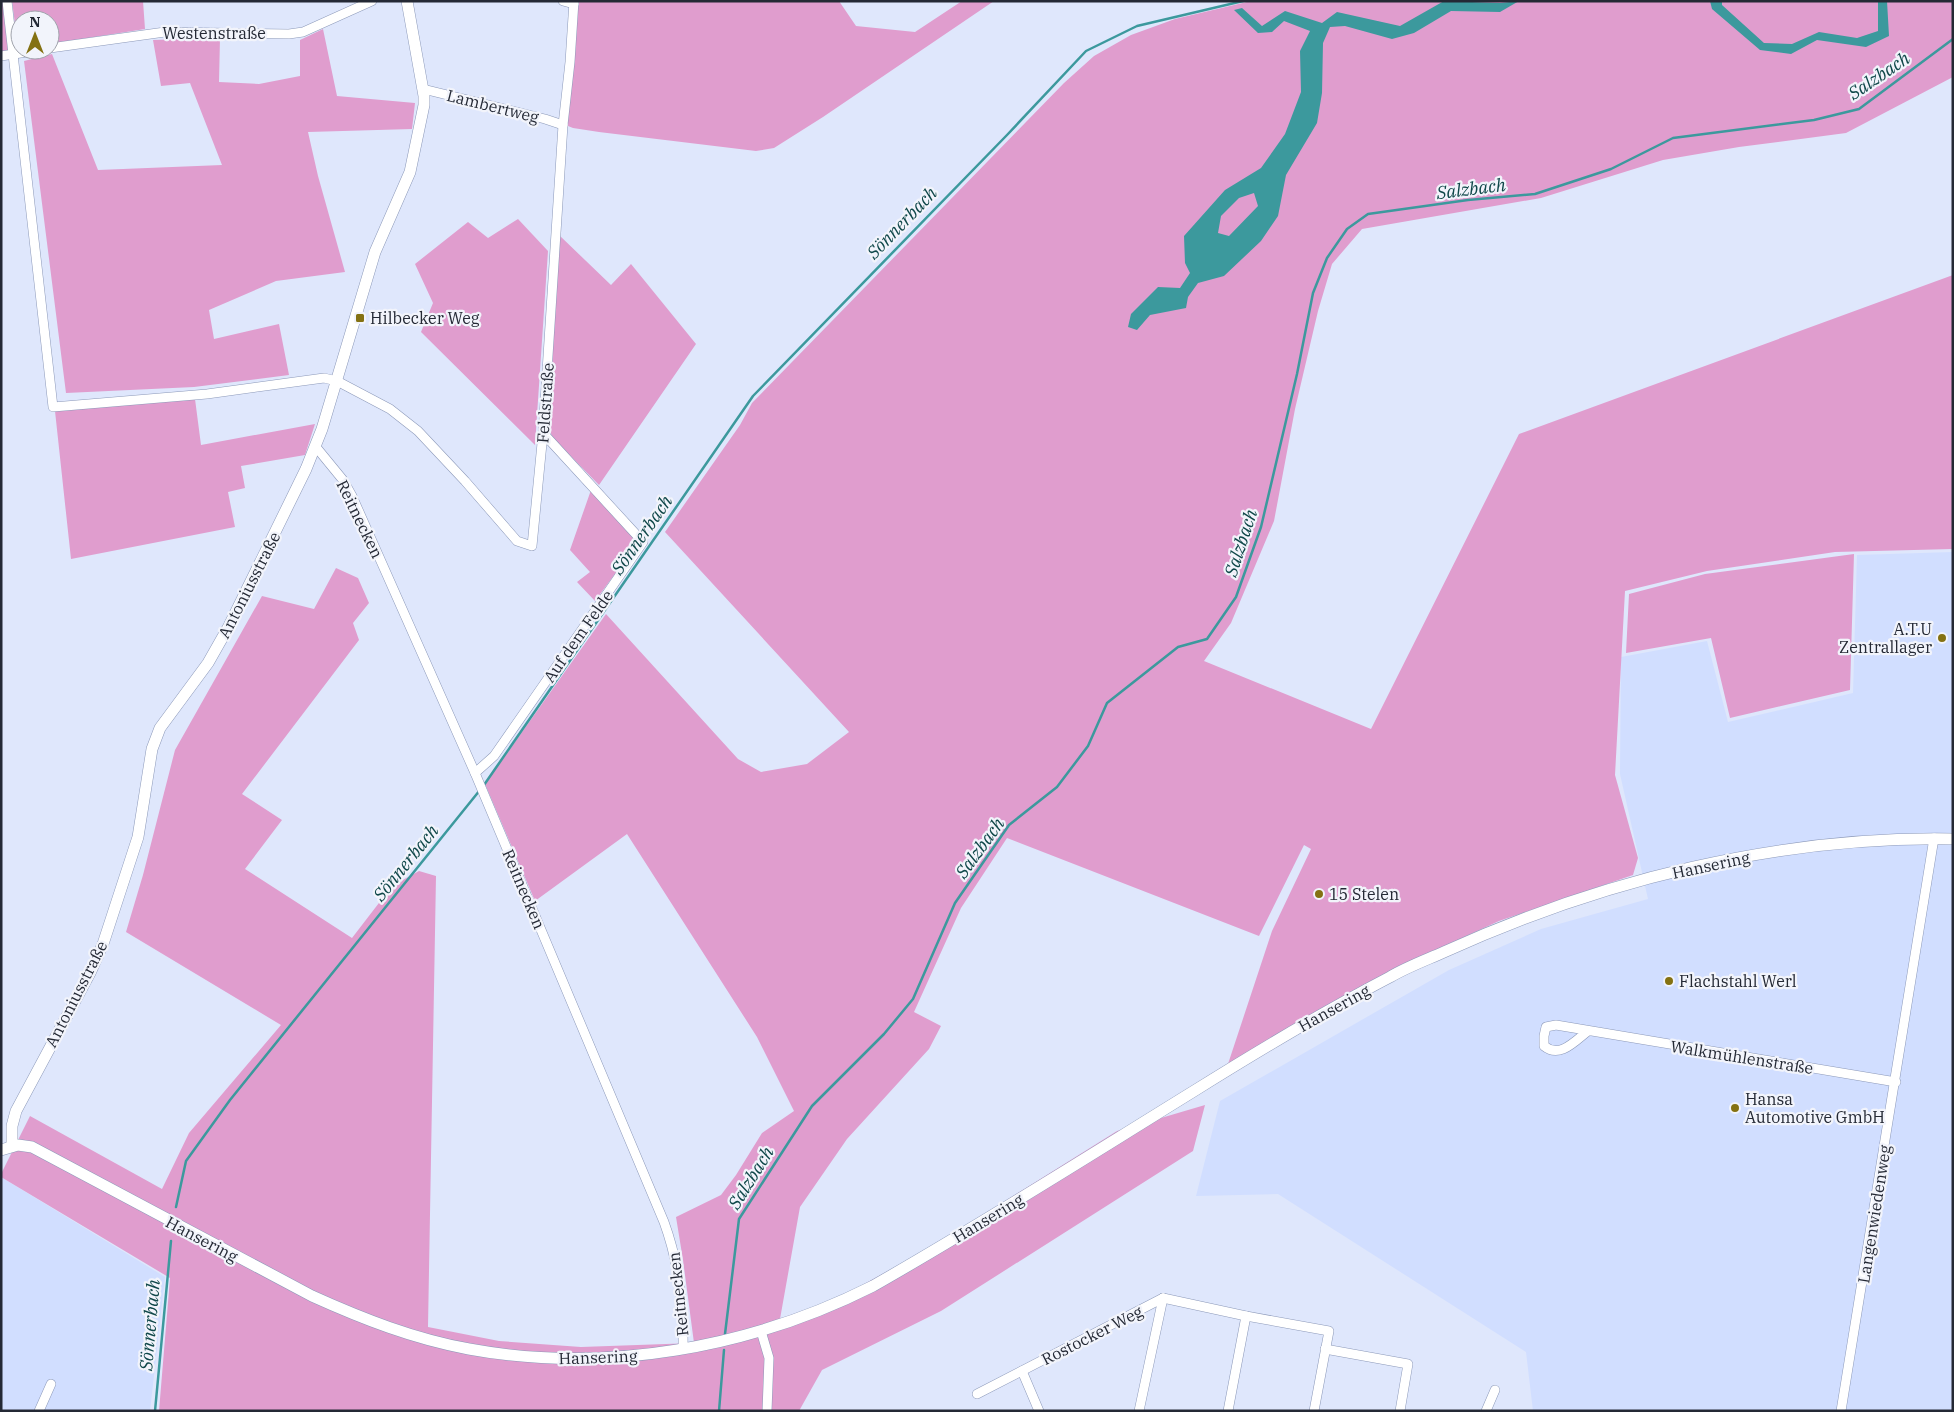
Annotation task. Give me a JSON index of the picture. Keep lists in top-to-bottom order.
{
  "streets": {
    "street": [
      "Westenstraße",
      "Lambertweg",
      "Feldstraße",
      "Reitnecken",
      "Antoniusstraße",
      "Auf dem Felde",
      "Hansering",
      "Walkmühlenstraße",
      "Langenwiedenweg",
      "Rostocker Weg"
    ]
  },
  "crossings": [
    ["Lambertweg", "Feldstraße"],
    ["Lambertweg", "Antoniusstraße"],
    ["Feldstraße", "Antoniusstraße"],
    ["Feldstraße", "Auf dem Felde"],
    ["Reitnecken", "Antoniusstraße"],
    ["Reitnecken", "Auf dem Felde"],
    ["Reitnecken", "Hansering"],
    ["Antoniusstraße", "Hansering"],
    ["Hansering", "Langenwiedenweg"],
    ["Walkmühlenstraße", "Langenwiedenweg"]
  ],
  "water": ["Salzbach", "Sönnerbach"],
  "places": {
    "transit": ["Hilbecker Weg"],
    "other": [
      "A.T.U Zentrallager",
      "15 Stelen",
      "Flachstahl Werl",
      "Hansa Automotive GmbH"
    ]
  },
  "north": "top"
}
